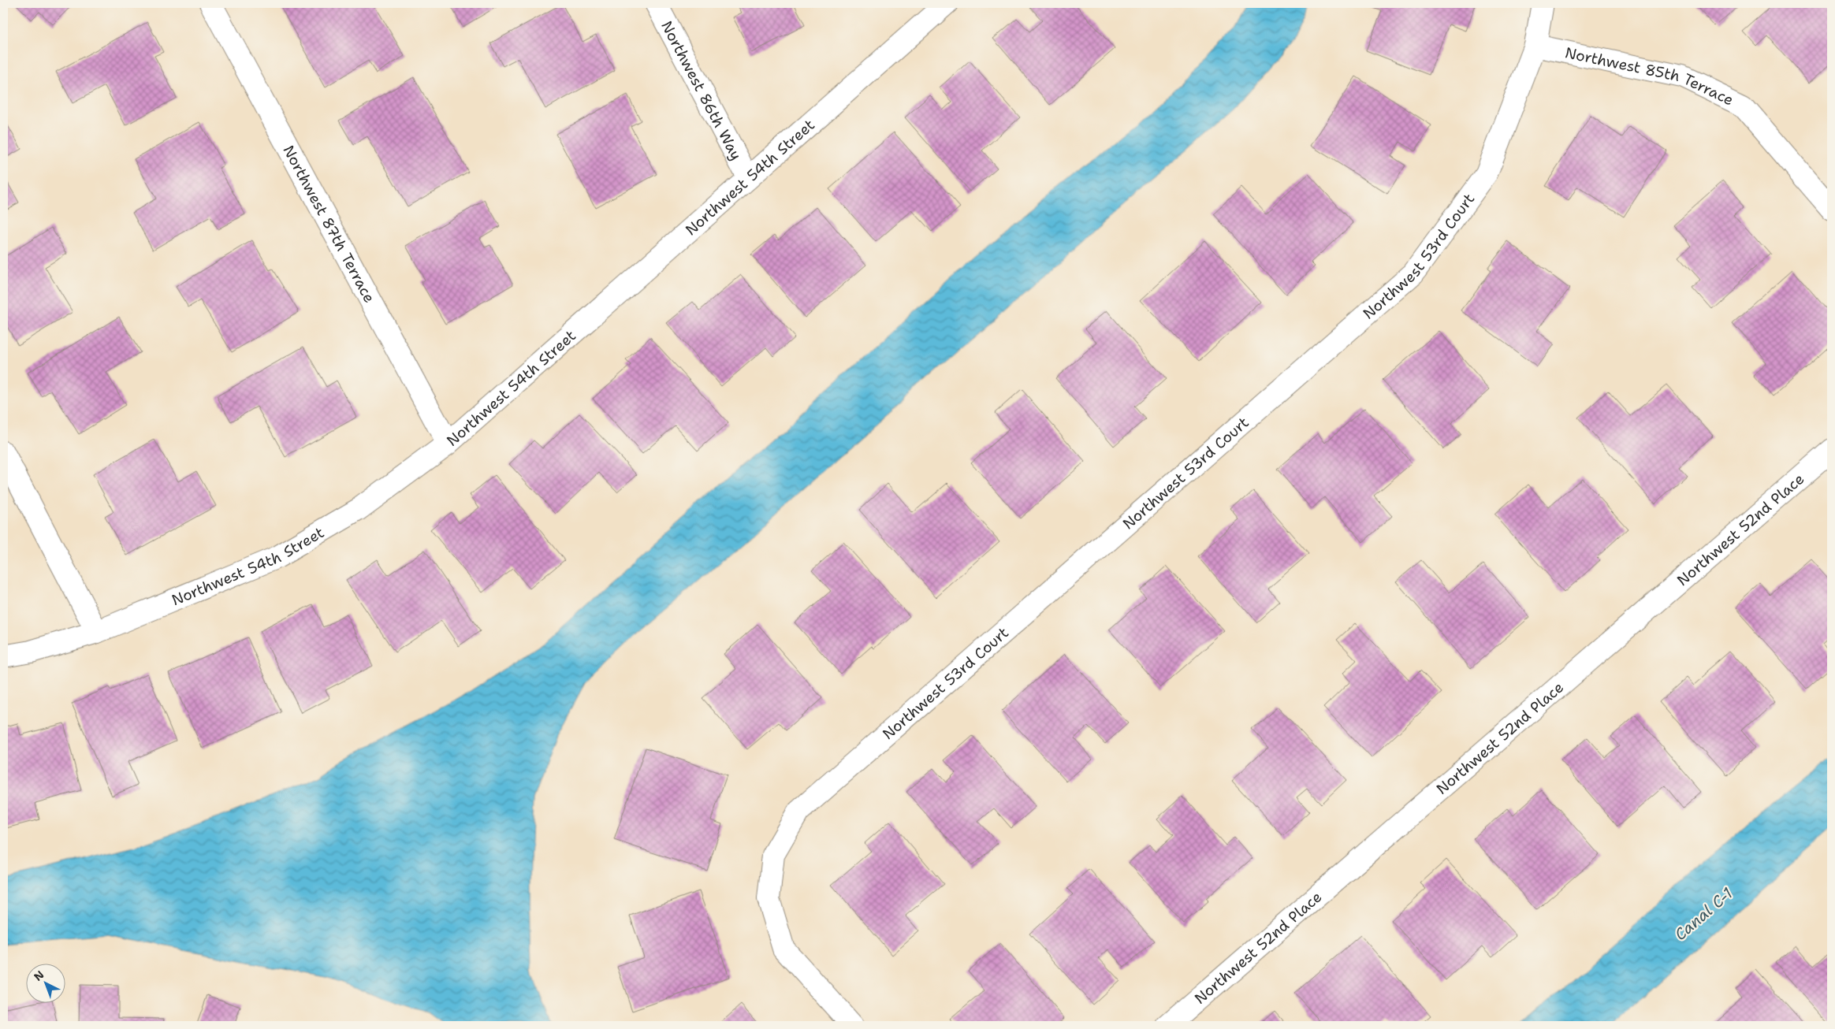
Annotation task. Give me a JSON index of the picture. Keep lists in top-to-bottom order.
{
  "streets": {
    "street": [
      "Northwest 85th Terrace",
      "Northwest 86th Way",
      "Northwest 54th Street",
      "Northwest 87th Terrace",
      "Northwest 53rd Court",
      "Northwest 52nd Place"
    ]
  },
  "crossings": [
    ["Northwest 85th Terrace", "Northwest 53rd Court"],
    ["Northwest 86th Way", "Northwest 54th Street"],
    ["Northwest 54th Street", "Northwest 87th Terrace"]
  ],
  "water": ["Canal C-1"],
  "north": "top left"
}
